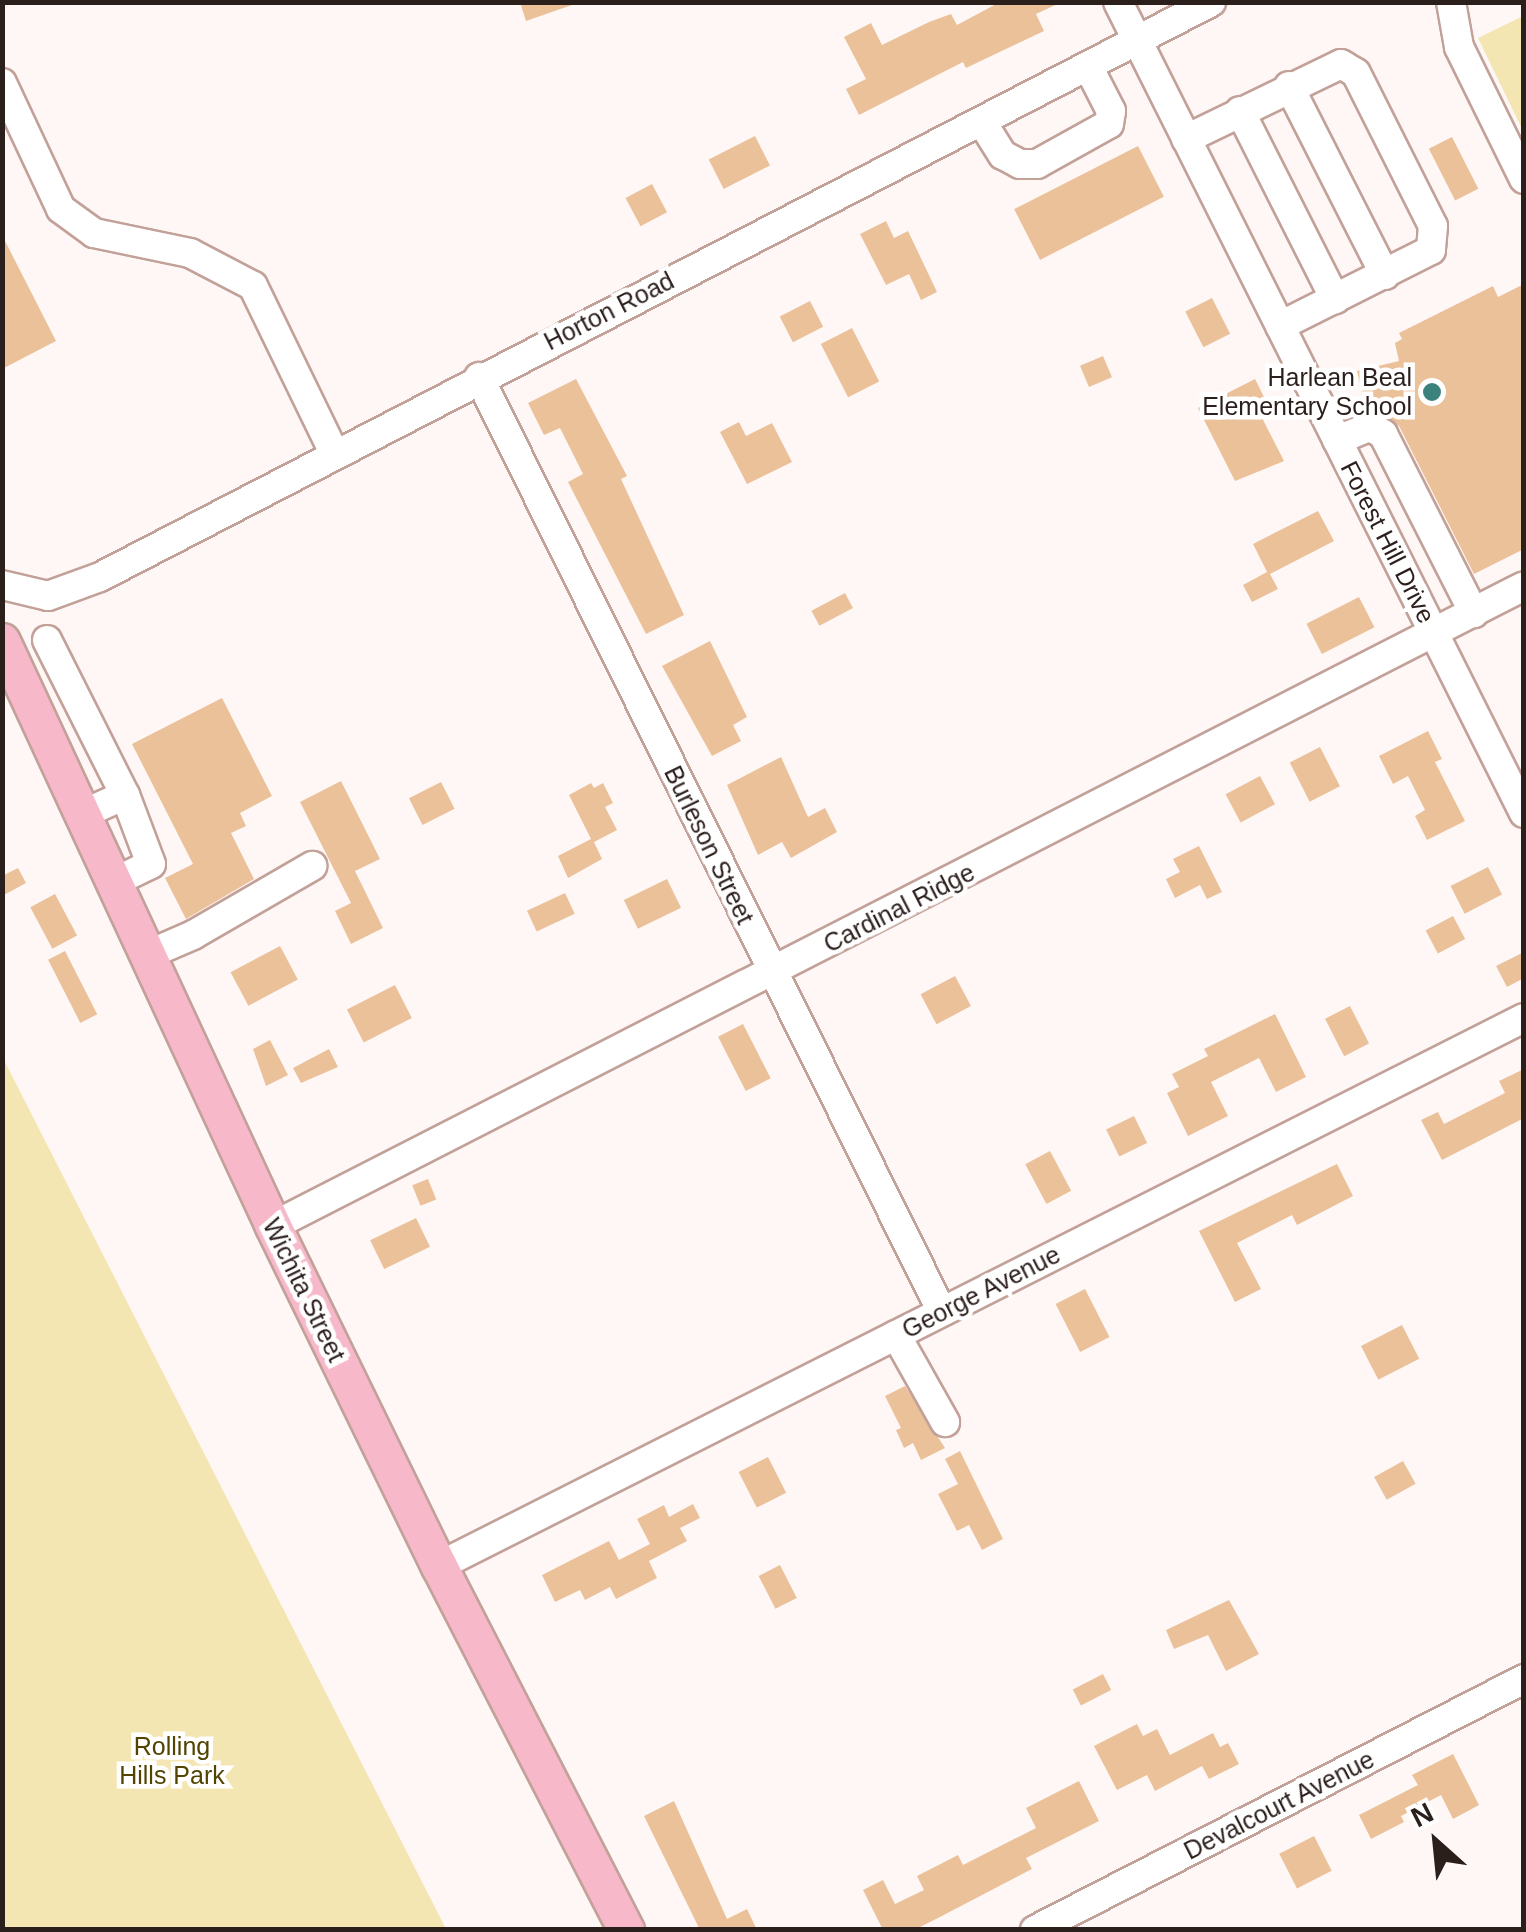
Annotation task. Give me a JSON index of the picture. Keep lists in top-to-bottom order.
{
  "streets": {
    "main road": ["Wichita Street"],
    "street": [
      "Horton Road",
      "Forest Hill Drive",
      "Burleson Street",
      "Cardinal Ridge",
      "George Avenue",
      "Devalcourt Avenue"
    ]
  },
  "crossings": [
    ["Horton Road", "Forest Hill Drive"],
    ["Horton Road", "Burleson Street"],
    ["Forest Hill Drive", "Cardinal Ridge"],
    ["Burleson Street", "Cardinal Ridge"],
    ["Burleson Street", "George Avenue"],
    ["Cardinal Ridge", "Wichita Street"],
    ["Wichita Street", "George Avenue"]
  ],
  "parks": ["Rolling Hills Park"],
  "places": ["Harlean Beal Elementary School"],
  "north": "top left"
}
